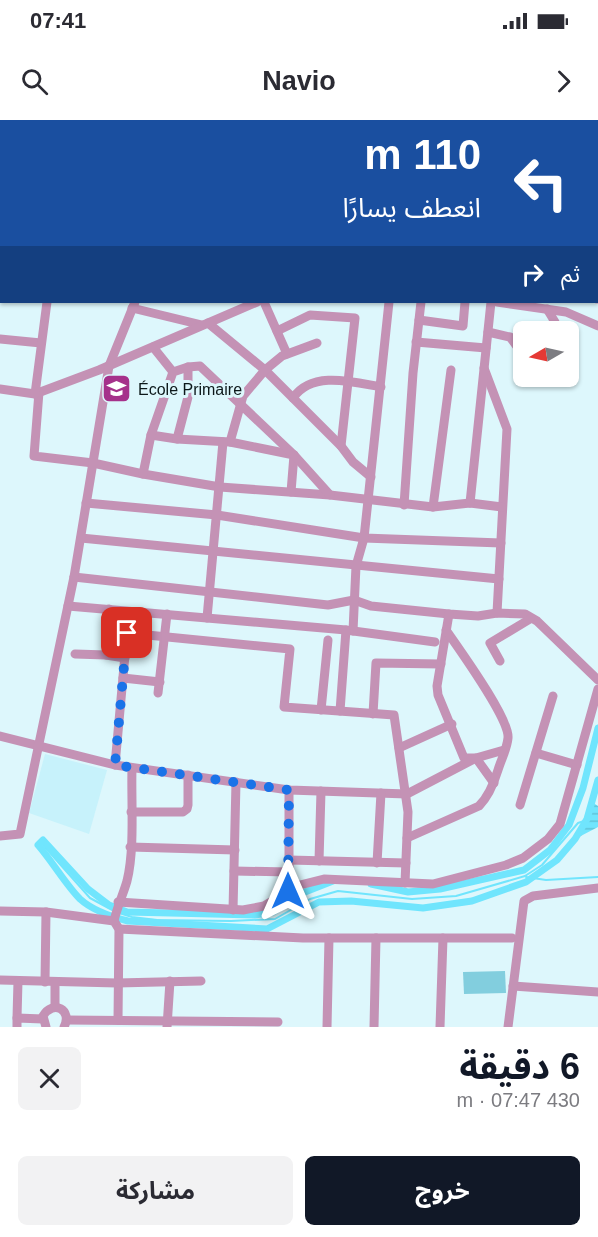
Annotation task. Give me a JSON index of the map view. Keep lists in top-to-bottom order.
{
  "places": {
    "school or university": ["École Primaire"]
  },
  "north": "left",
  "page": {
    "status": "07:41",
    "header": "Navio",
    "turn": ["110 m", "انعطف يسارًا"],
    "then": "ثم",
    "heading": ["6 دقيقة", "430 m · 07:47"],
    "buttons": ["خروج", "مشاركة"]
  }
}
